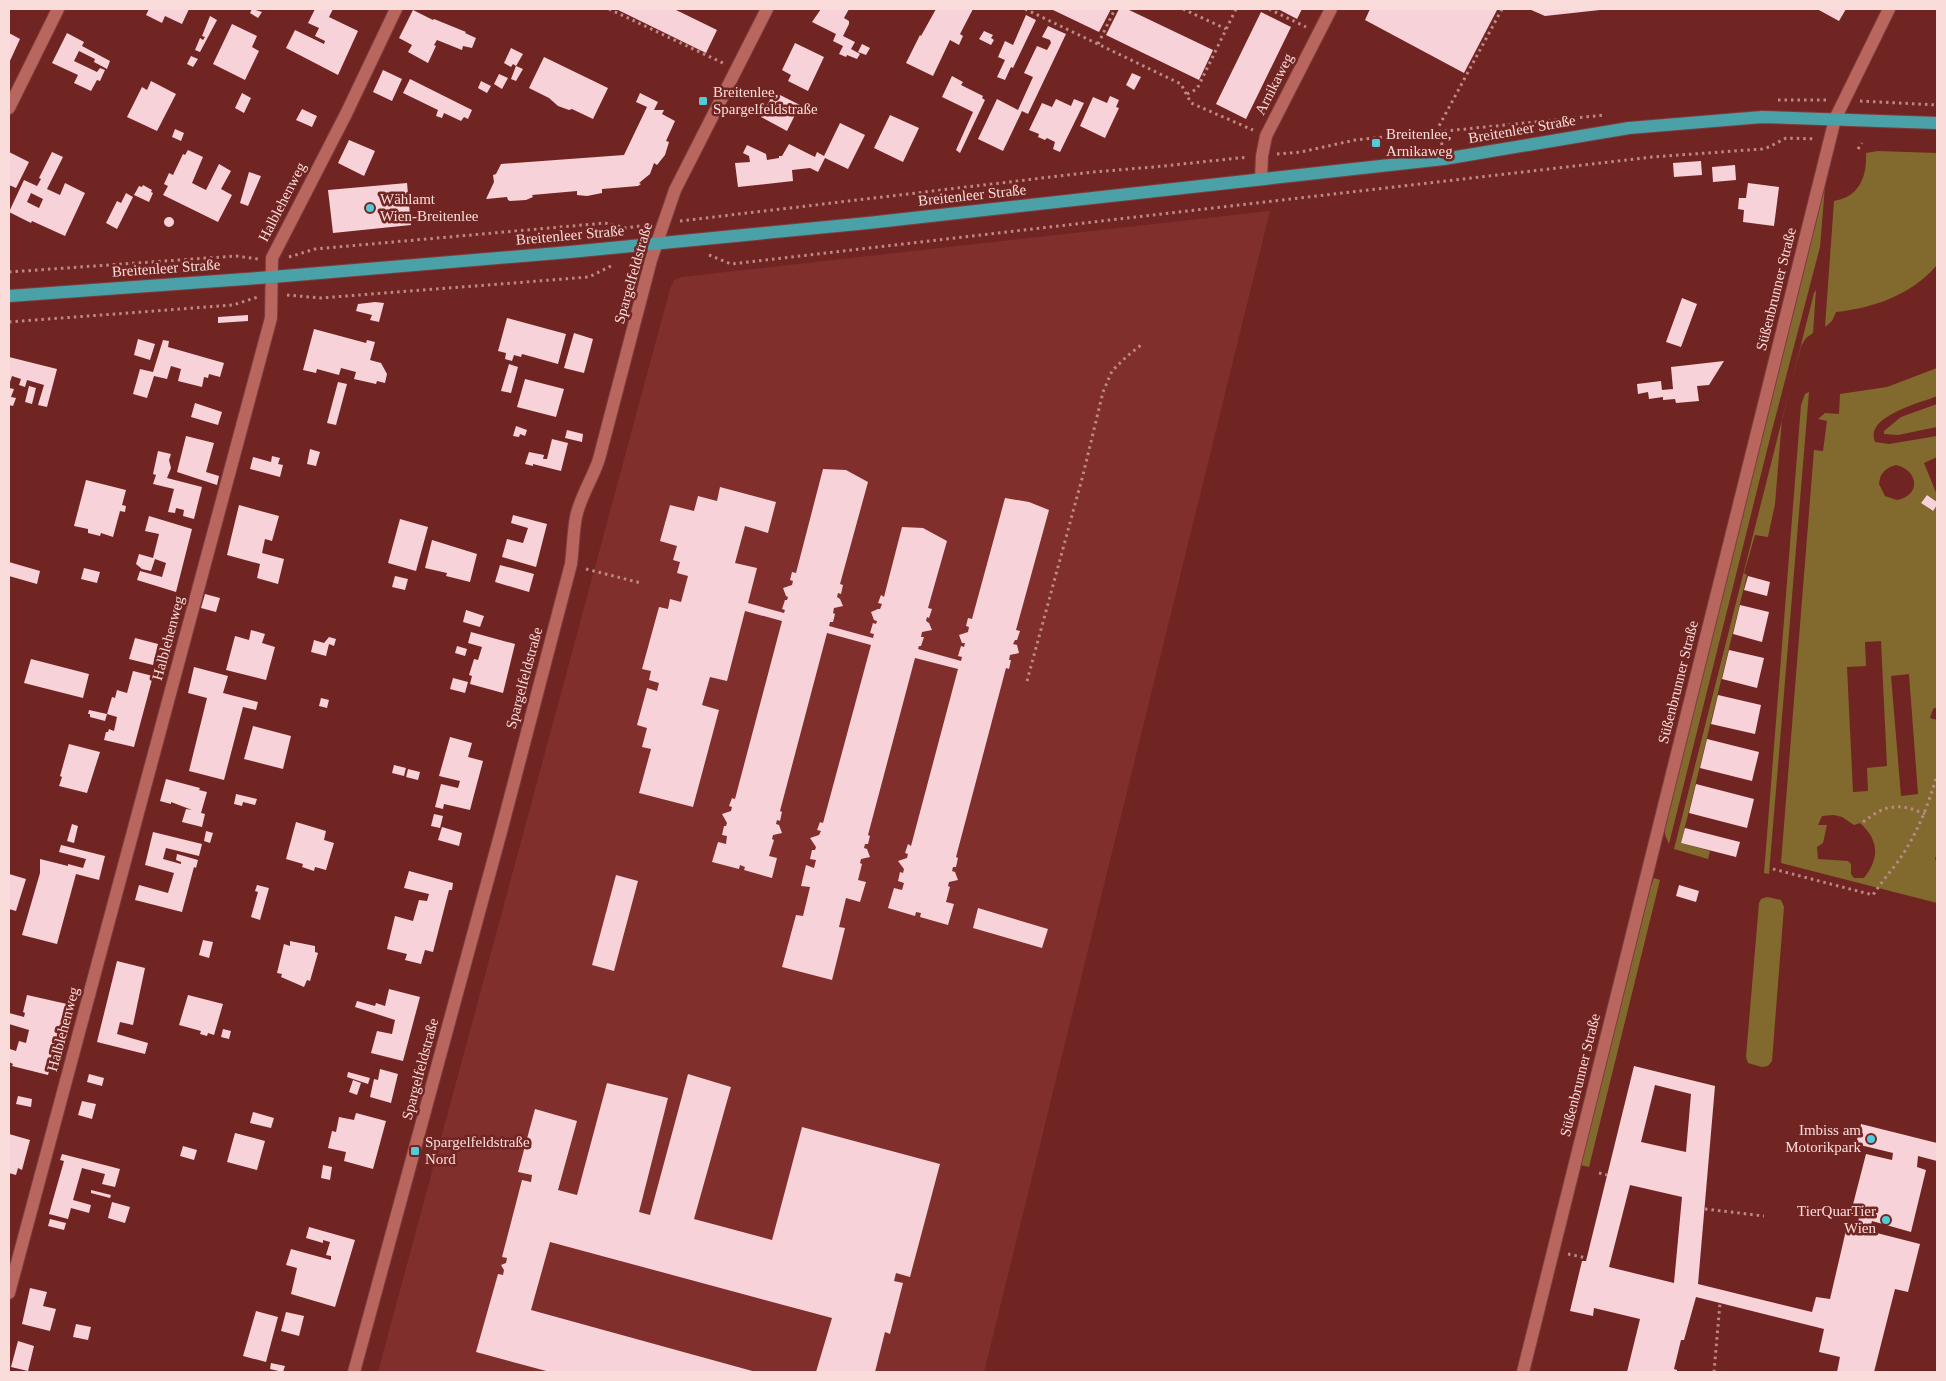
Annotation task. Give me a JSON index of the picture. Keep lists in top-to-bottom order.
{
  "streets": {
    "main road": ["Breitenleer Straße"],
    "street": [
      "Arnikaweg",
      "Halblehenweg",
      "Spargelfeldstraße",
      "Süßenbrunner Straße"
    ]
  },
  "crossings": [
    ["Arnikaweg", "Breitenleer Straße"],
    ["Breitenleer Straße", "Halblehenweg"],
    ["Breitenleer Straße", "Spargelfeldstraße"],
    ["Breitenleer Straße", "Süßenbrunner Straße"]
  ],
  "places": {
    "transit": ["Breitenlee, Spargelfeldstraße", "Breitenlee, Arnikaweg", "Spargelfeldstraße Nord"],
    "other": ["Wählamt Wien-Breitenlee", "Imbiss am Motorikpark", "TierQuarTier Wien"]
  }
}
